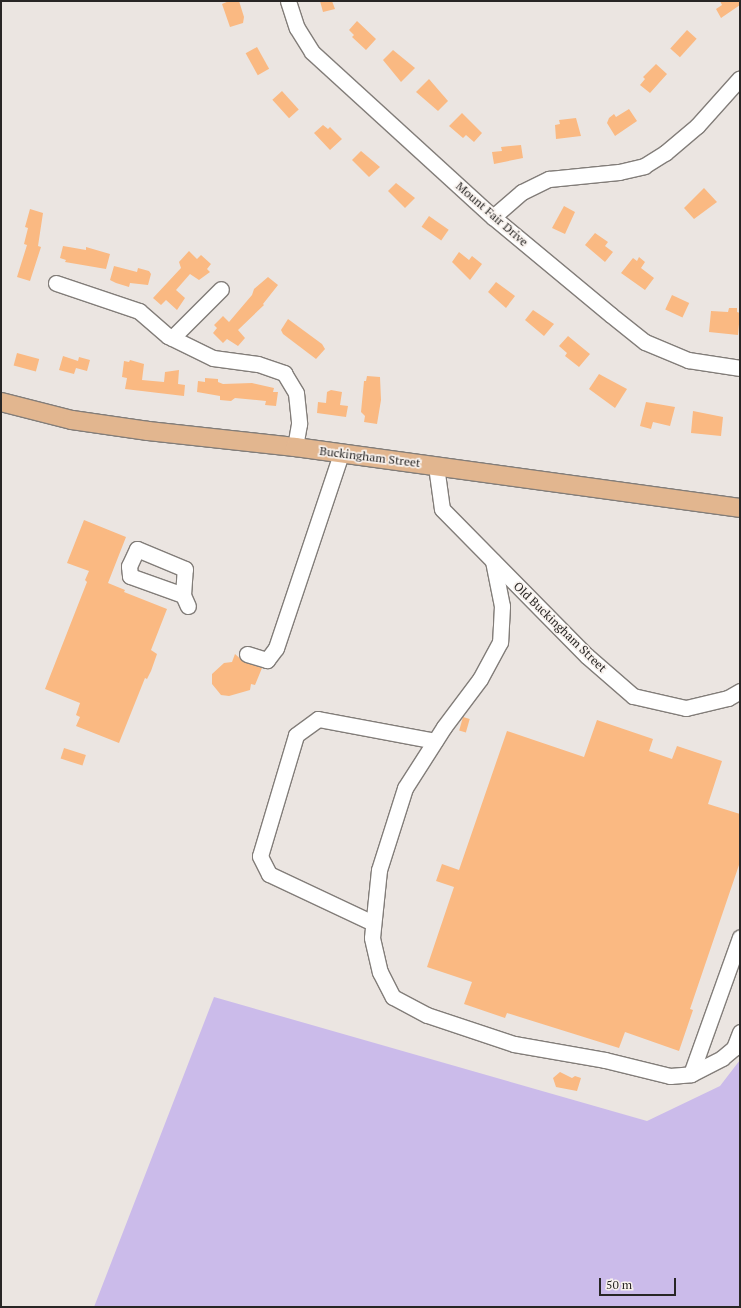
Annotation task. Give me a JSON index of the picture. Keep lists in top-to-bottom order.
{
  "streets": {
    "main road": ["Buckingham Street"],
    "street": ["Mount Fair Drive", "Old Buckingham Street"]
  },
  "crossings": [
    ["Buckingham Street", "Old Buckingham Street"]
  ],
  "scale_bar": "50 m"
}
